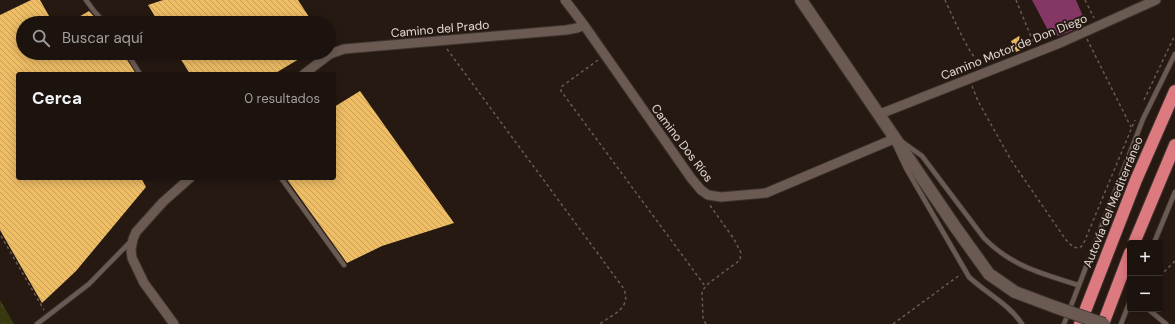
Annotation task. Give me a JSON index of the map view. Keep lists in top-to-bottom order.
{
  "streets": {
    "highway": ["Autovía del Mediterráneo"],
    "street": ["Camino del Prado", "Camino Motor de Don Diego", "Camino Dos Ríos"]
  },
  "crossings": [
    ["Camino del Prado", "Camino Dos Ríos"]
  ],
  "page": {
    "search": "Buscar aquí",
    "heading": ["Cerca", "0 resultados"],
    "map_buttons": ["+", "−"]
  }
}
